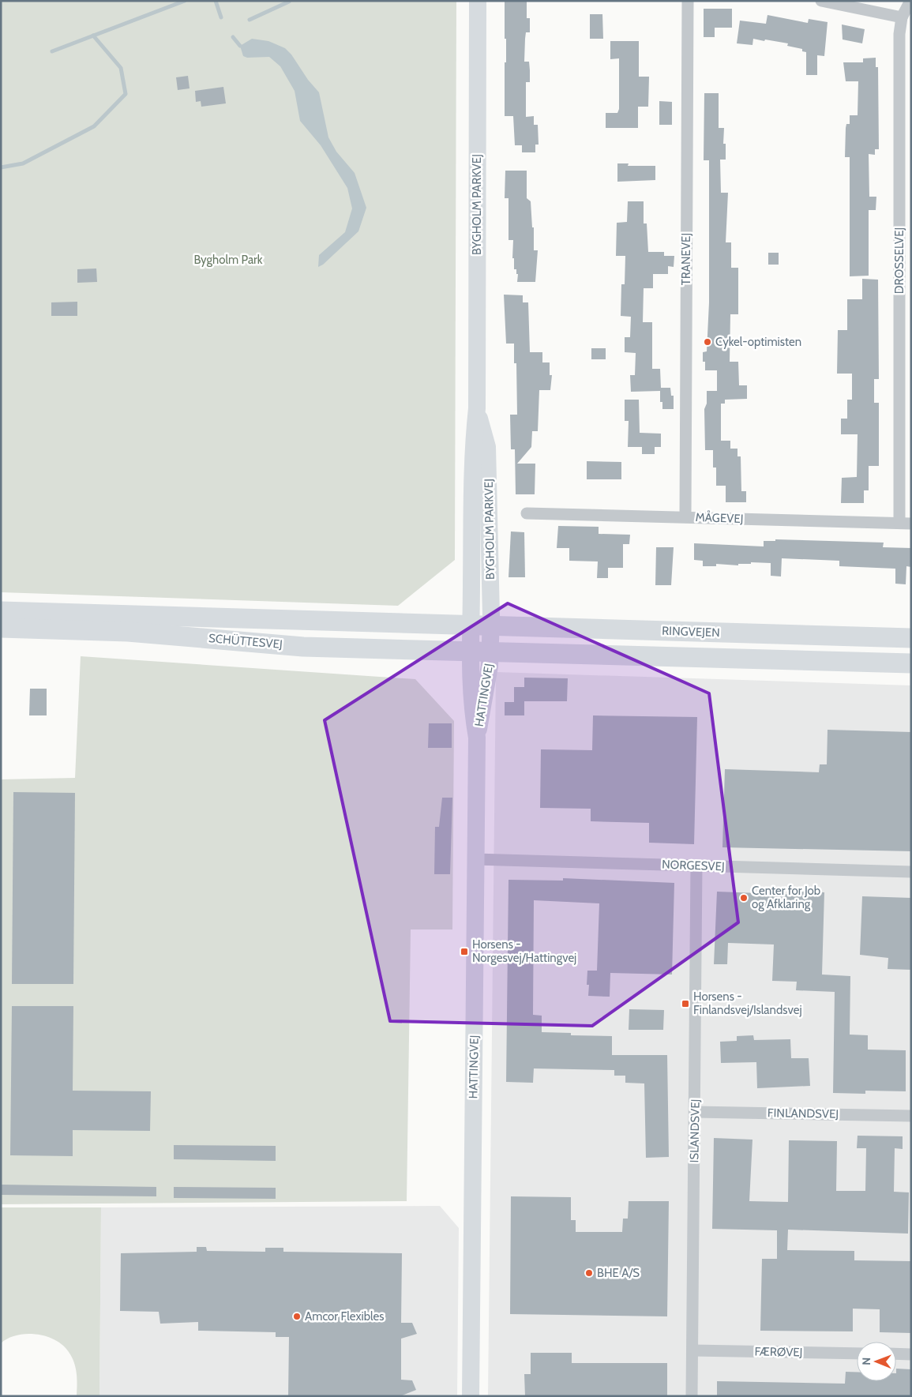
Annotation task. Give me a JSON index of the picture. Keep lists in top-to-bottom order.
{
  "streets": {
    "main road": ["RINGVEJEN", "SCHÜTTESVEJ"],
    "street": [
      "BYGHOLM PARKVEJ",
      "TRANEVEJ",
      "DROSSELVEJ",
      "MÅGEVEJ",
      "HATTINGVEJ",
      "NORGESVEJ",
      "FINLANDSVEJ",
      "ISLANDSVEJ",
      "FÆRØVEJ"
    ]
  },
  "crossings": [
    ["BYGHOLM PARKVEJ", "RINGVEJEN"],
    ["BYGHOLM PARKVEJ", "SCHÜTTESVEJ"],
    ["BYGHOLM PARKVEJ", "HATTINGVEJ"],
    ["TRANEVEJ", "MÅGEVEJ"],
    ["DROSSELVEJ", "MÅGEVEJ"],
    ["RINGVEJEN", "SCHÜTTESVEJ"],
    ["RINGVEJEN", "HATTINGVEJ"],
    ["SCHÜTTESVEJ", "HATTINGVEJ"],
    ["HATTINGVEJ", "NORGESVEJ"],
    ["NORGESVEJ", "ISLANDSVEJ"],
    ["FINLANDSVEJ", "ISLANDSVEJ"],
    ["ISLANDSVEJ", "FÆRØVEJ"]
  ],
  "parks": ["Bygholm Park"],
  "places": {
    "other": [
      "Cykel-optimisten",
      "Center for Job og Afklaring",
      "BHE A/S",
      "Amcor Flexibles"
    ],
    "transit": ["Horsens - Norgesvej/Hattingvej", "Horsens - Finlandsvej/Islandsvej"]
  },
  "north": "left"
}
